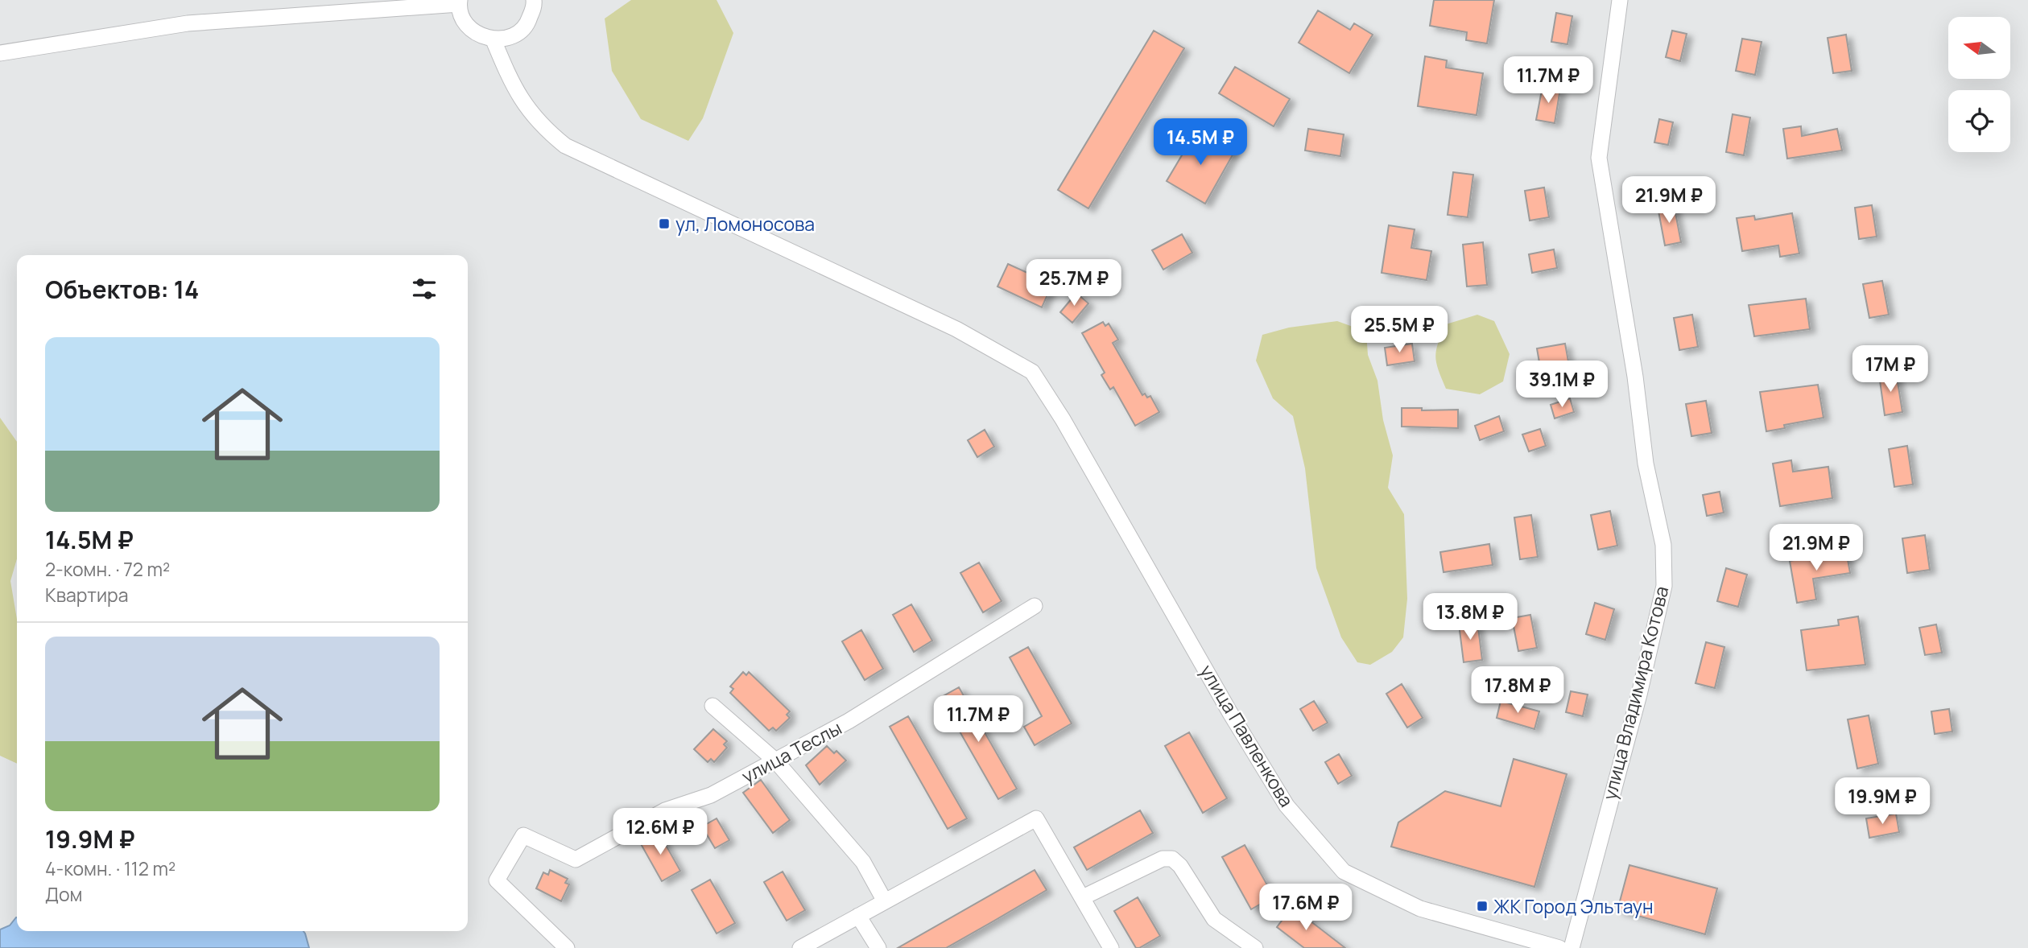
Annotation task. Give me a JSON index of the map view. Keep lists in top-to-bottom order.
{
  "streets": {
    "street": ["улица Владимира Котова", "улица Павленкова", "улица Теслы"]
  },
  "places": {
    "transit": ["ул, Ломоносова", "ЖК Город Эльтаун"]
  },
  "north": "left",
  "page": {
    "price": [
      "11.7M ₽",
      "14.5M ₽",
      "21.9M ₽",
      "25.7M ₽",
      "25.5M ₽",
      "17M ₽",
      "39.1M ₽",
      "21.9M ₽",
      "13.8M ₽",
      "17.8M ₽",
      "11.7M ₽",
      "19.9M ₽",
      "12.6M ₽",
      "17.6M ₽"
    ],
    "heading": "Объектов: 14",
    "list": [
      {
        "name": "14.5M ₽",
        "note": "2-комн. · 72 m² · Квартира"
      },
      {
        "name": "19.9M ₽",
        "note": "4-комн. · 112 m² · Дом"
      }
    ]
  }
}
